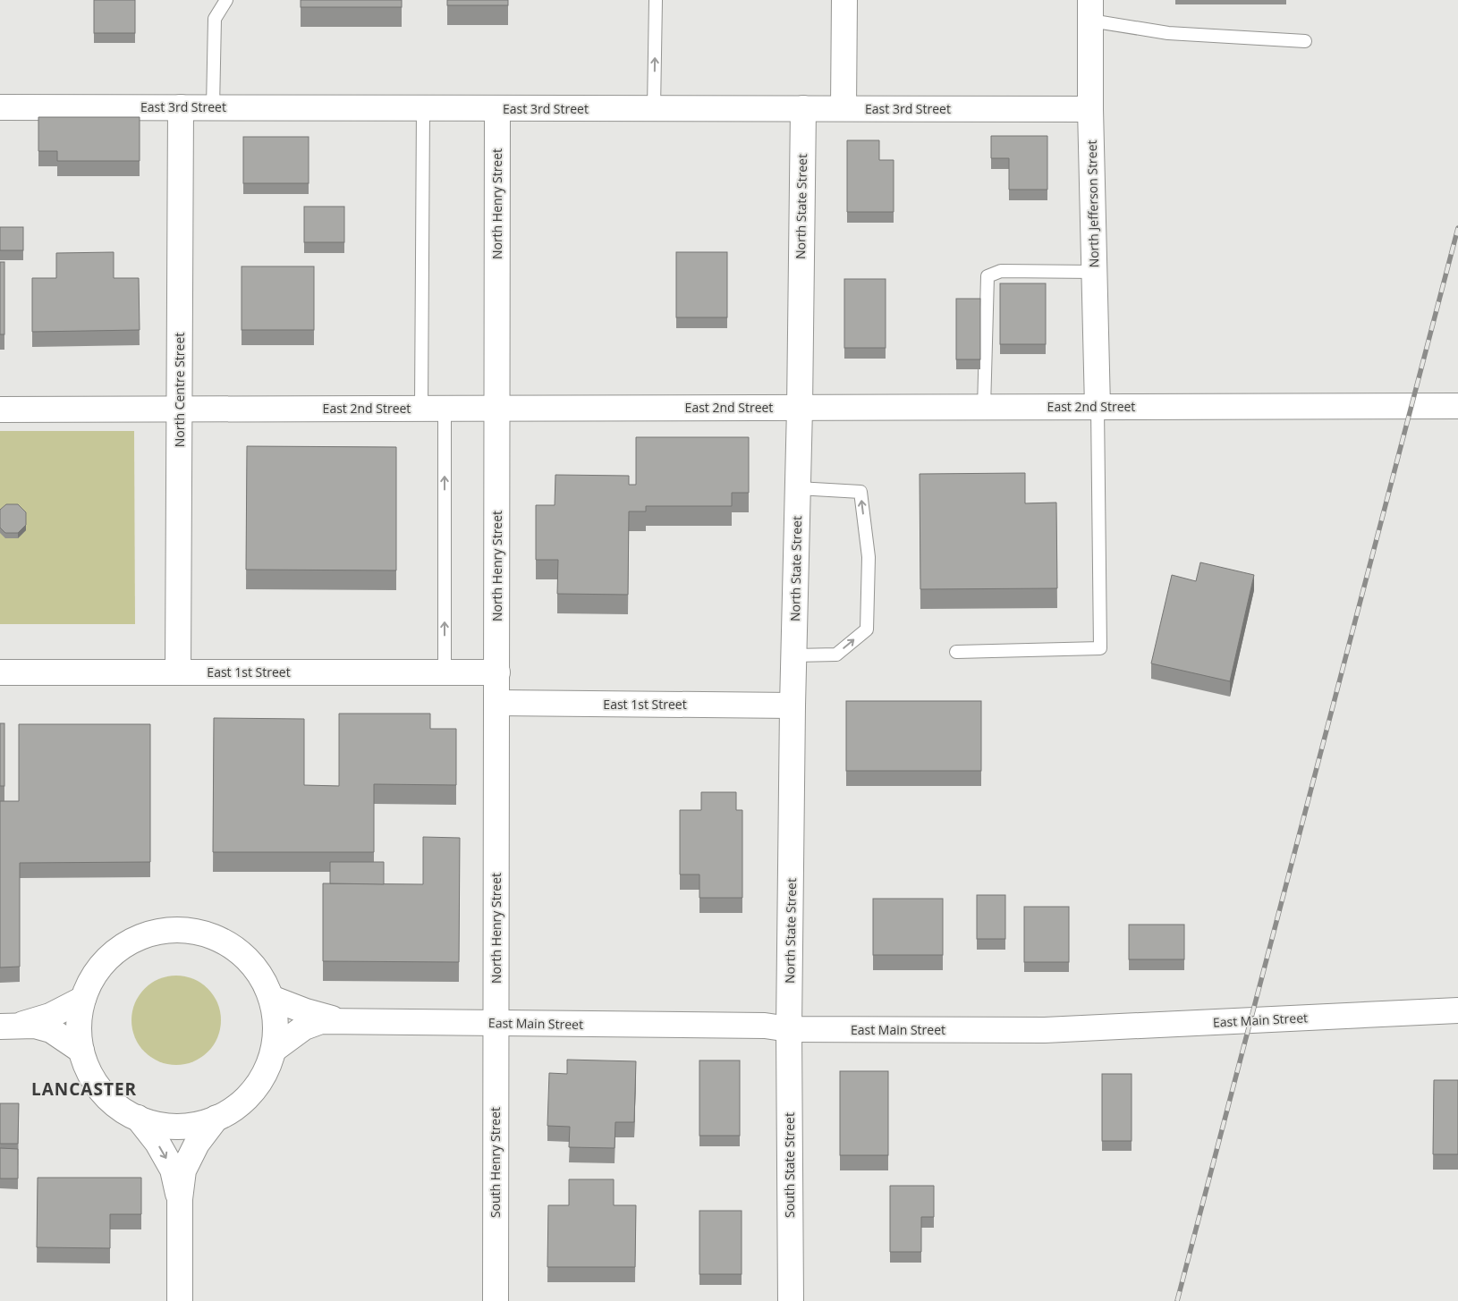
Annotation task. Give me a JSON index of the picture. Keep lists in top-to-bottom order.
{
  "streets": {
    "street": [
      "East 3rd Street",
      "North Henry Street",
      "North Jefferson Street",
      "North State Street",
      "North Centre Street",
      "East 2nd Street",
      "East 1st Street",
      "East Main Street",
      "South Henry Street",
      "South State Street"
    ]
  },
  "crossings": [
    ["East 3rd Street", "North Henry Street"],
    ["East 3rd Street", "North Jefferson Street"],
    ["East 3rd Street", "North State Street"],
    ["East 3rd Street", "North Centre Street"],
    ["North Henry Street", "East 2nd Street"],
    ["North Henry Street", "East 1st Street"],
    ["North Henry Street", "East Main Street"],
    ["North Henry Street", "South Henry Street"],
    ["North Jefferson Street", "East 2nd Street"],
    ["North State Street", "East 2nd Street"],
    ["North State Street", "East 1st Street"],
    ["North State Street", "East Main Street"],
    ["North State Street", "South State Street"],
    ["North Centre Street", "East 2nd Street"],
    ["North Centre Street", "East 1st Street"],
    ["East Main Street", "South Henry Street"],
    ["East Main Street", "South State Street"]
  ],
  "districts": ["LANCASTER"]
}
